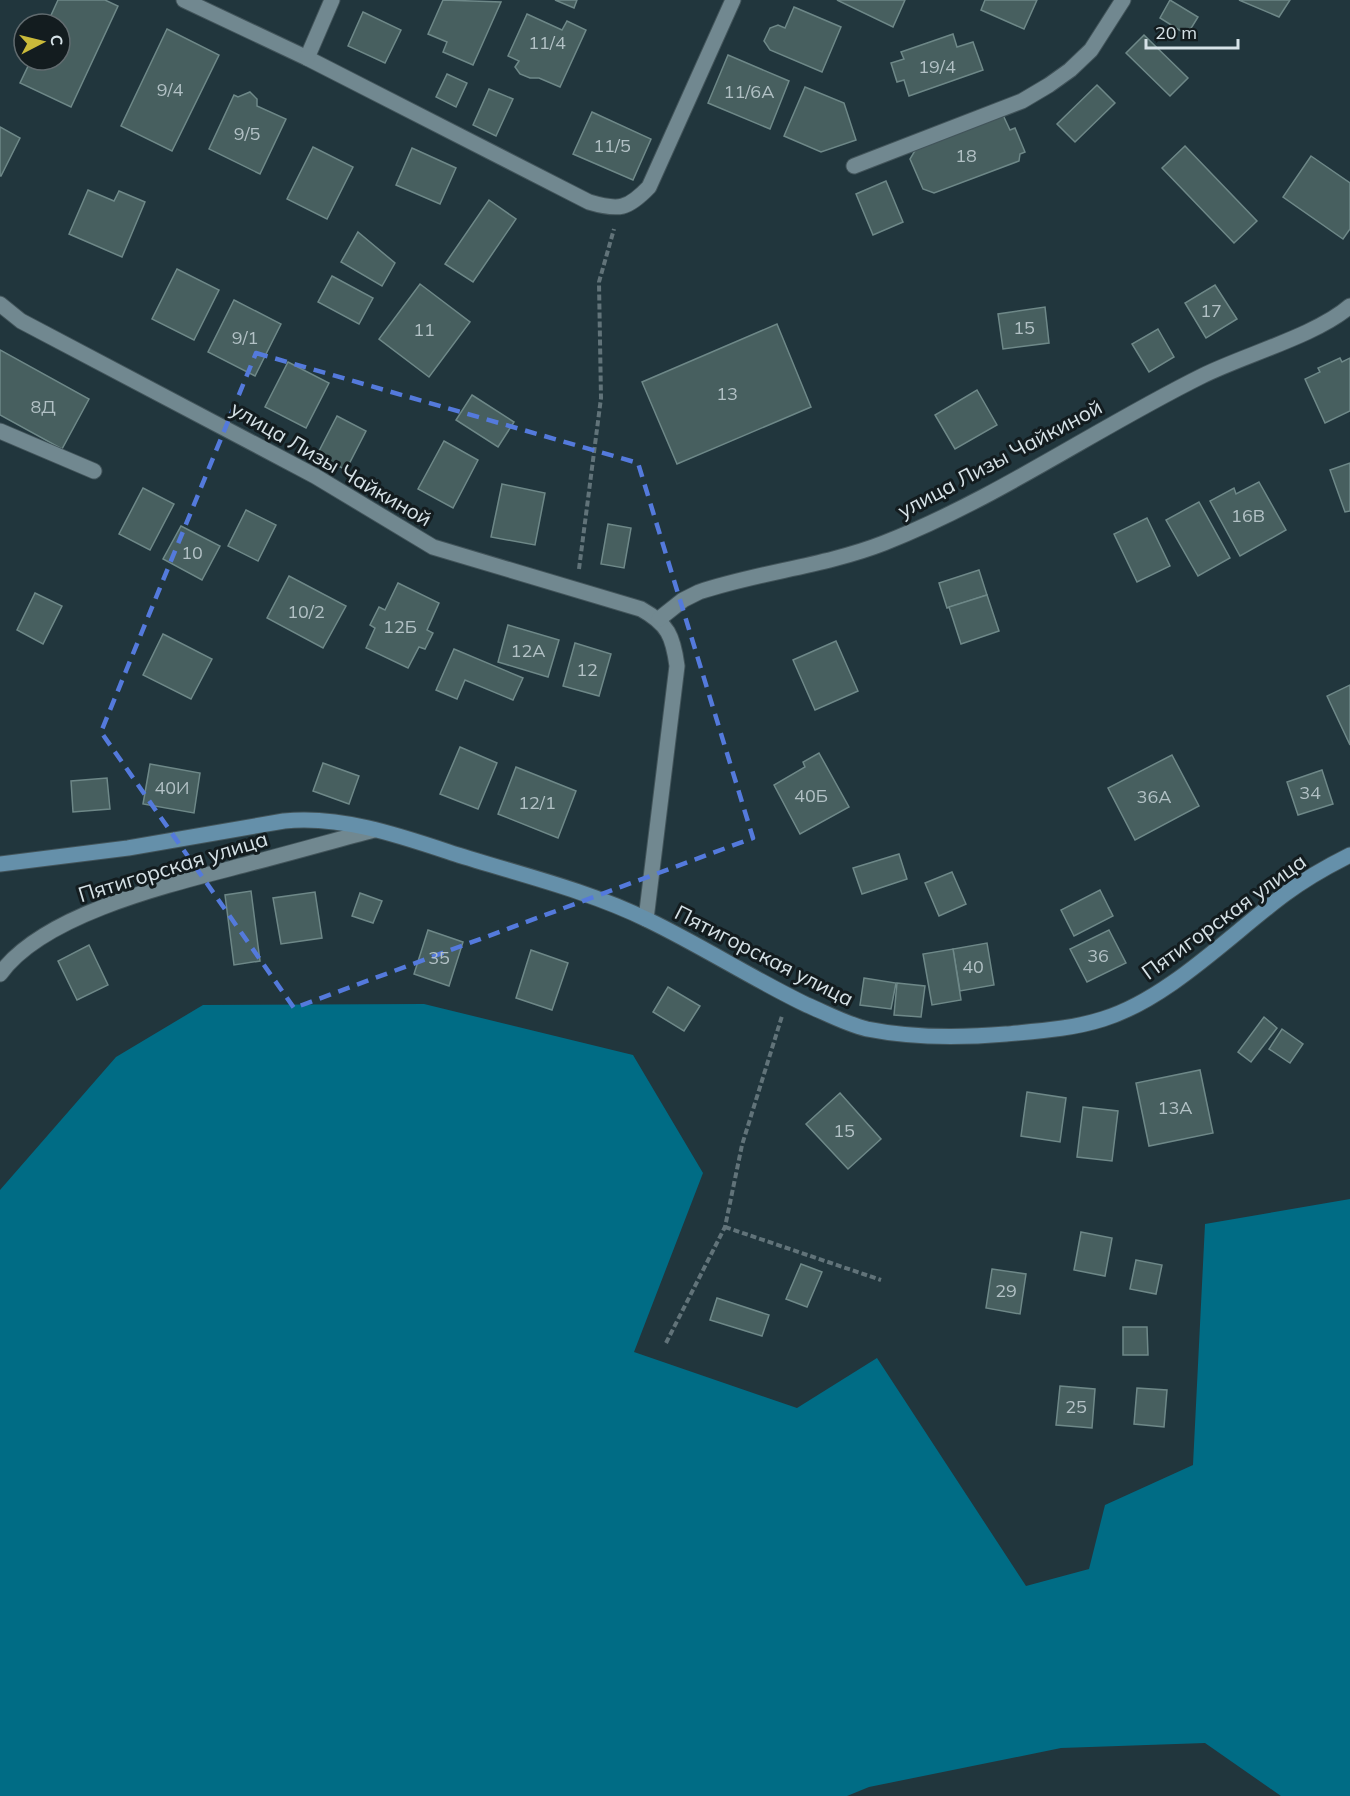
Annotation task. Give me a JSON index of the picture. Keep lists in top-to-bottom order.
{
  "streets": {
    "street": ["улица Лизы Чайкиной", "Пятигорская улица"]
  },
  "house_numbers": [
    "11/4",
    "19/4",
    "9/4",
    "11/6А",
    "9/5",
    "11/5",
    "18",
    "17",
    "15",
    "11",
    "9/1",
    "13",
    "8Д",
    "16В",
    "10",
    "10/2",
    "12Б",
    "12А",
    "12",
    "40И",
    "34",
    "40Б",
    "36А",
    "12/1",
    "36",
    "35",
    "40",
    "13А",
    "15",
    "29",
    "25"
  ],
  "scale_bar": "20 m",
  "north": "right"
}
